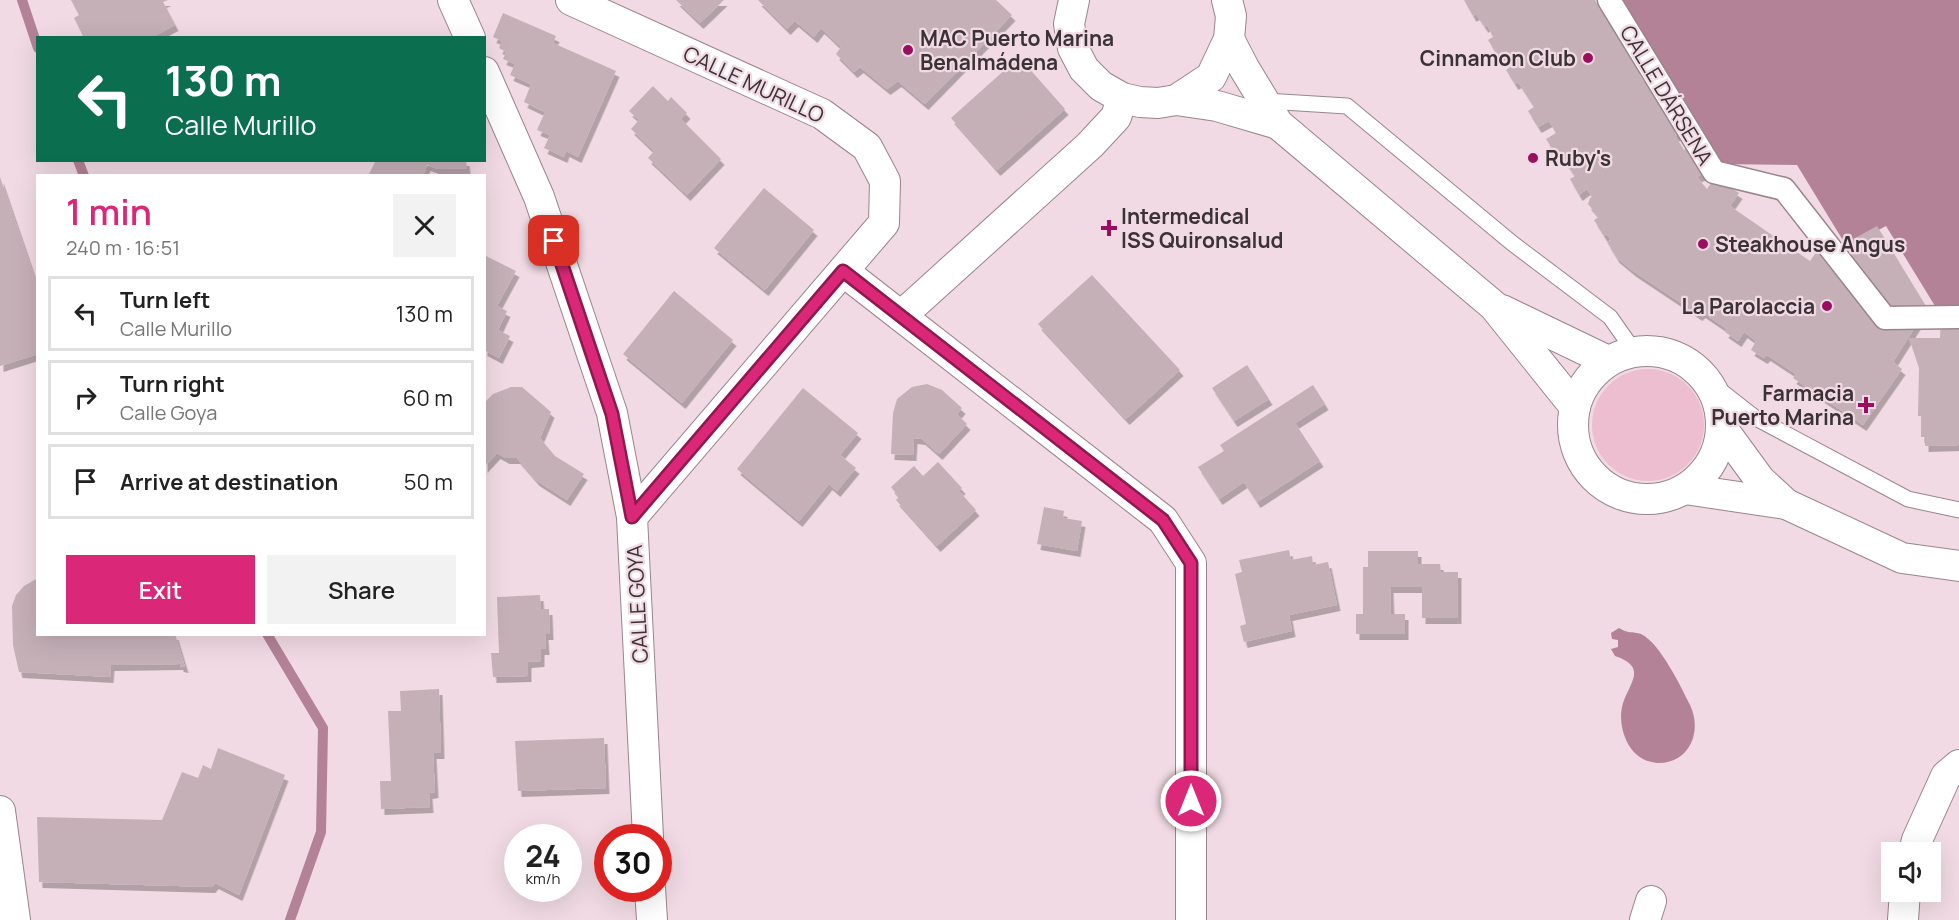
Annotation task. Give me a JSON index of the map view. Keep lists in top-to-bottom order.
{
  "streets": {
    "street": ["CALLE MURILLO", "CALLE DÁRSENA", "CALLE GOYA"]
  },
  "crossings": [
    ["CALLE MURILLO", "CALLE GOYA"]
  ],
  "places": {
    "other": [
      "MAC Puerto Marina Benalmádena",
      "Cinnamon Club",
      "Ruby's",
      "Steakhouse Angus",
      "La Parolaccia"
    ],
    "health": ["Intermedical ISS Quironsalud", "Farmacia Puerto Marina"]
  },
  "page": {
    "turn": ["130 m", "Calle Murillo"],
    "heading": ["1 min", "240 m · 16:51"],
    "list": [
      {
        "name": "Turn left",
        "note": "Calle Murillo",
        "value": "130 m"
      },
      {
        "name": "Turn right",
        "note": "Calle Goya",
        "value": "60 m"
      },
      {
        "name": "Arrive at destination",
        "value": "50 m"
      }
    ],
    "buttons": ["Exit", "Share"],
    "speed": "24 km/h",
    "limit": "30"
  }
}
